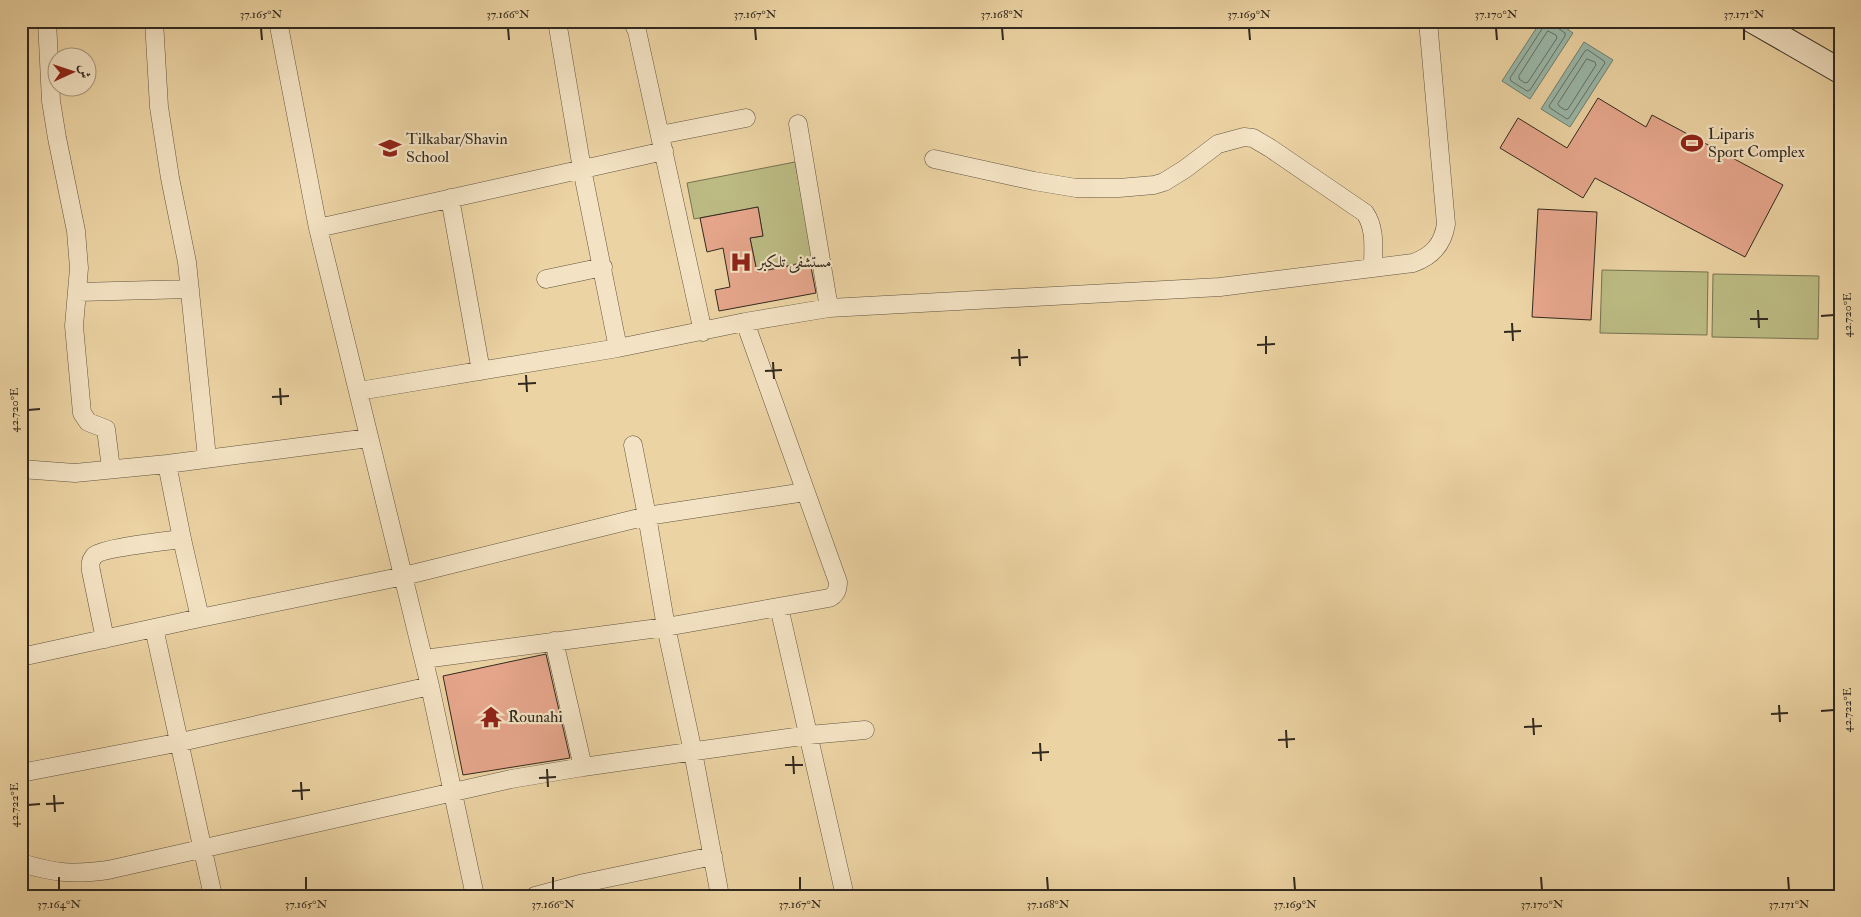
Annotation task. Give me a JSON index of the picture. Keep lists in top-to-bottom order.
{
  "places": {
    "sports": ["Liparis Sport Complex"],
    "school or university": ["Tilkabar/Shavin School"],
    "hospital": ["مستشفى تلكبر"],
    "temple": ["Rounahi"]
  },
  "north": "right",
  "coordinates": [
    "37.165°N",
    "37.166°N",
    "37.167°N",
    "37.168°N",
    "37.169°N",
    "37.170°N",
    "37.171°N",
    "42.720°E",
    "42.722°E",
    "37.164°N"
  ]
}
